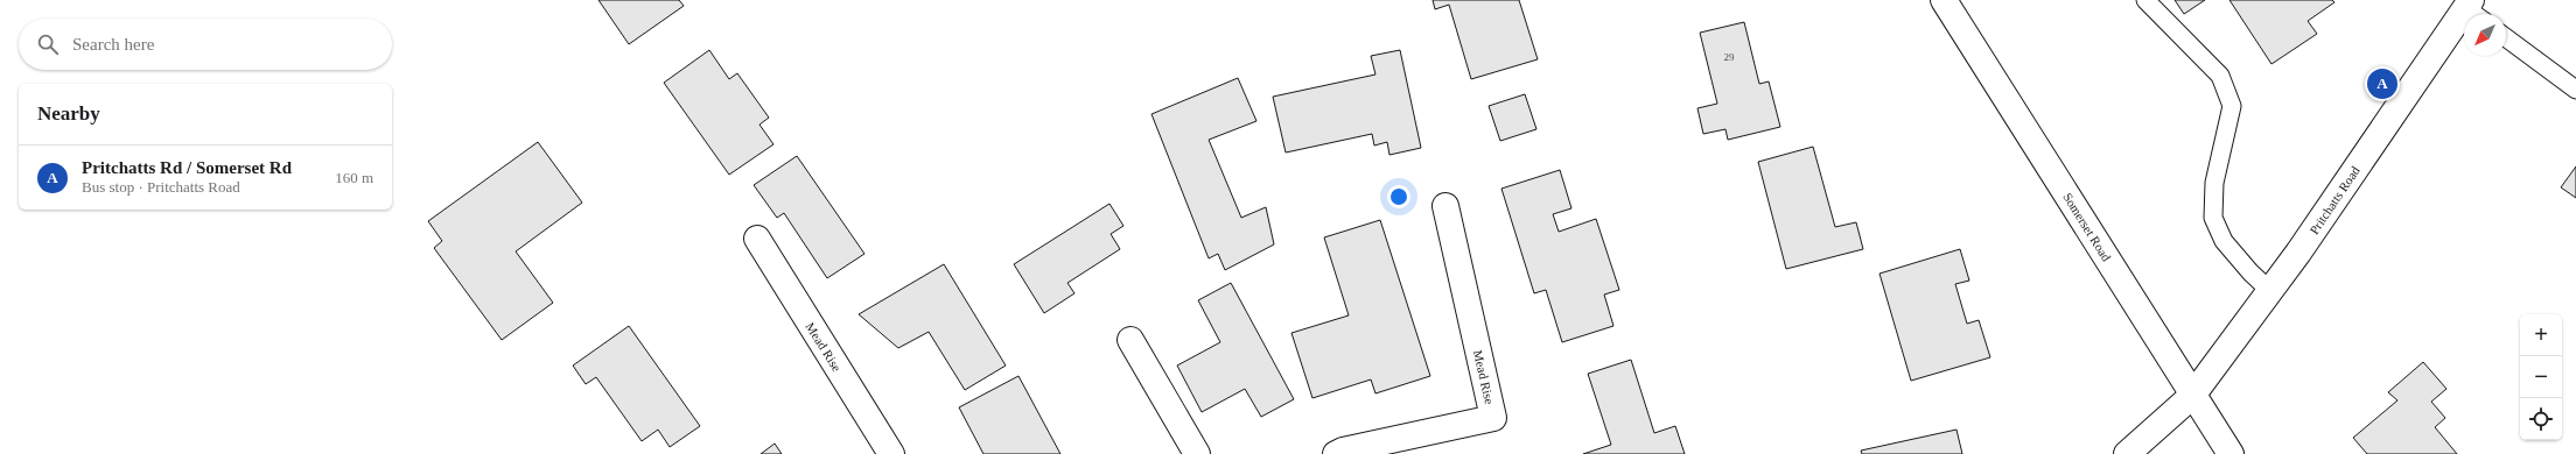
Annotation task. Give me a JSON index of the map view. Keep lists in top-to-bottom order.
{
  "streets": {
    "street": ["Pritchatts Road", "Somerset Road", "Mead Rise"]
  },
  "crossings": [
    ["Pritchatts Road", "Somerset Road"]
  ],
  "house_numbers": ["29"],
  "north": "bottom left",
  "page": {
    "search": "Search here",
    "pins": "A",
    "heading": "Nearby",
    "list": [
      {
        "mark": "A",
        "name": "Pritchatts Rd / Somerset Rd",
        "note": "Bus stop · Pritchatts Road",
        "value": "160 m"
      }
    ],
    "map_buttons": ["+", "−"]
  }
}
